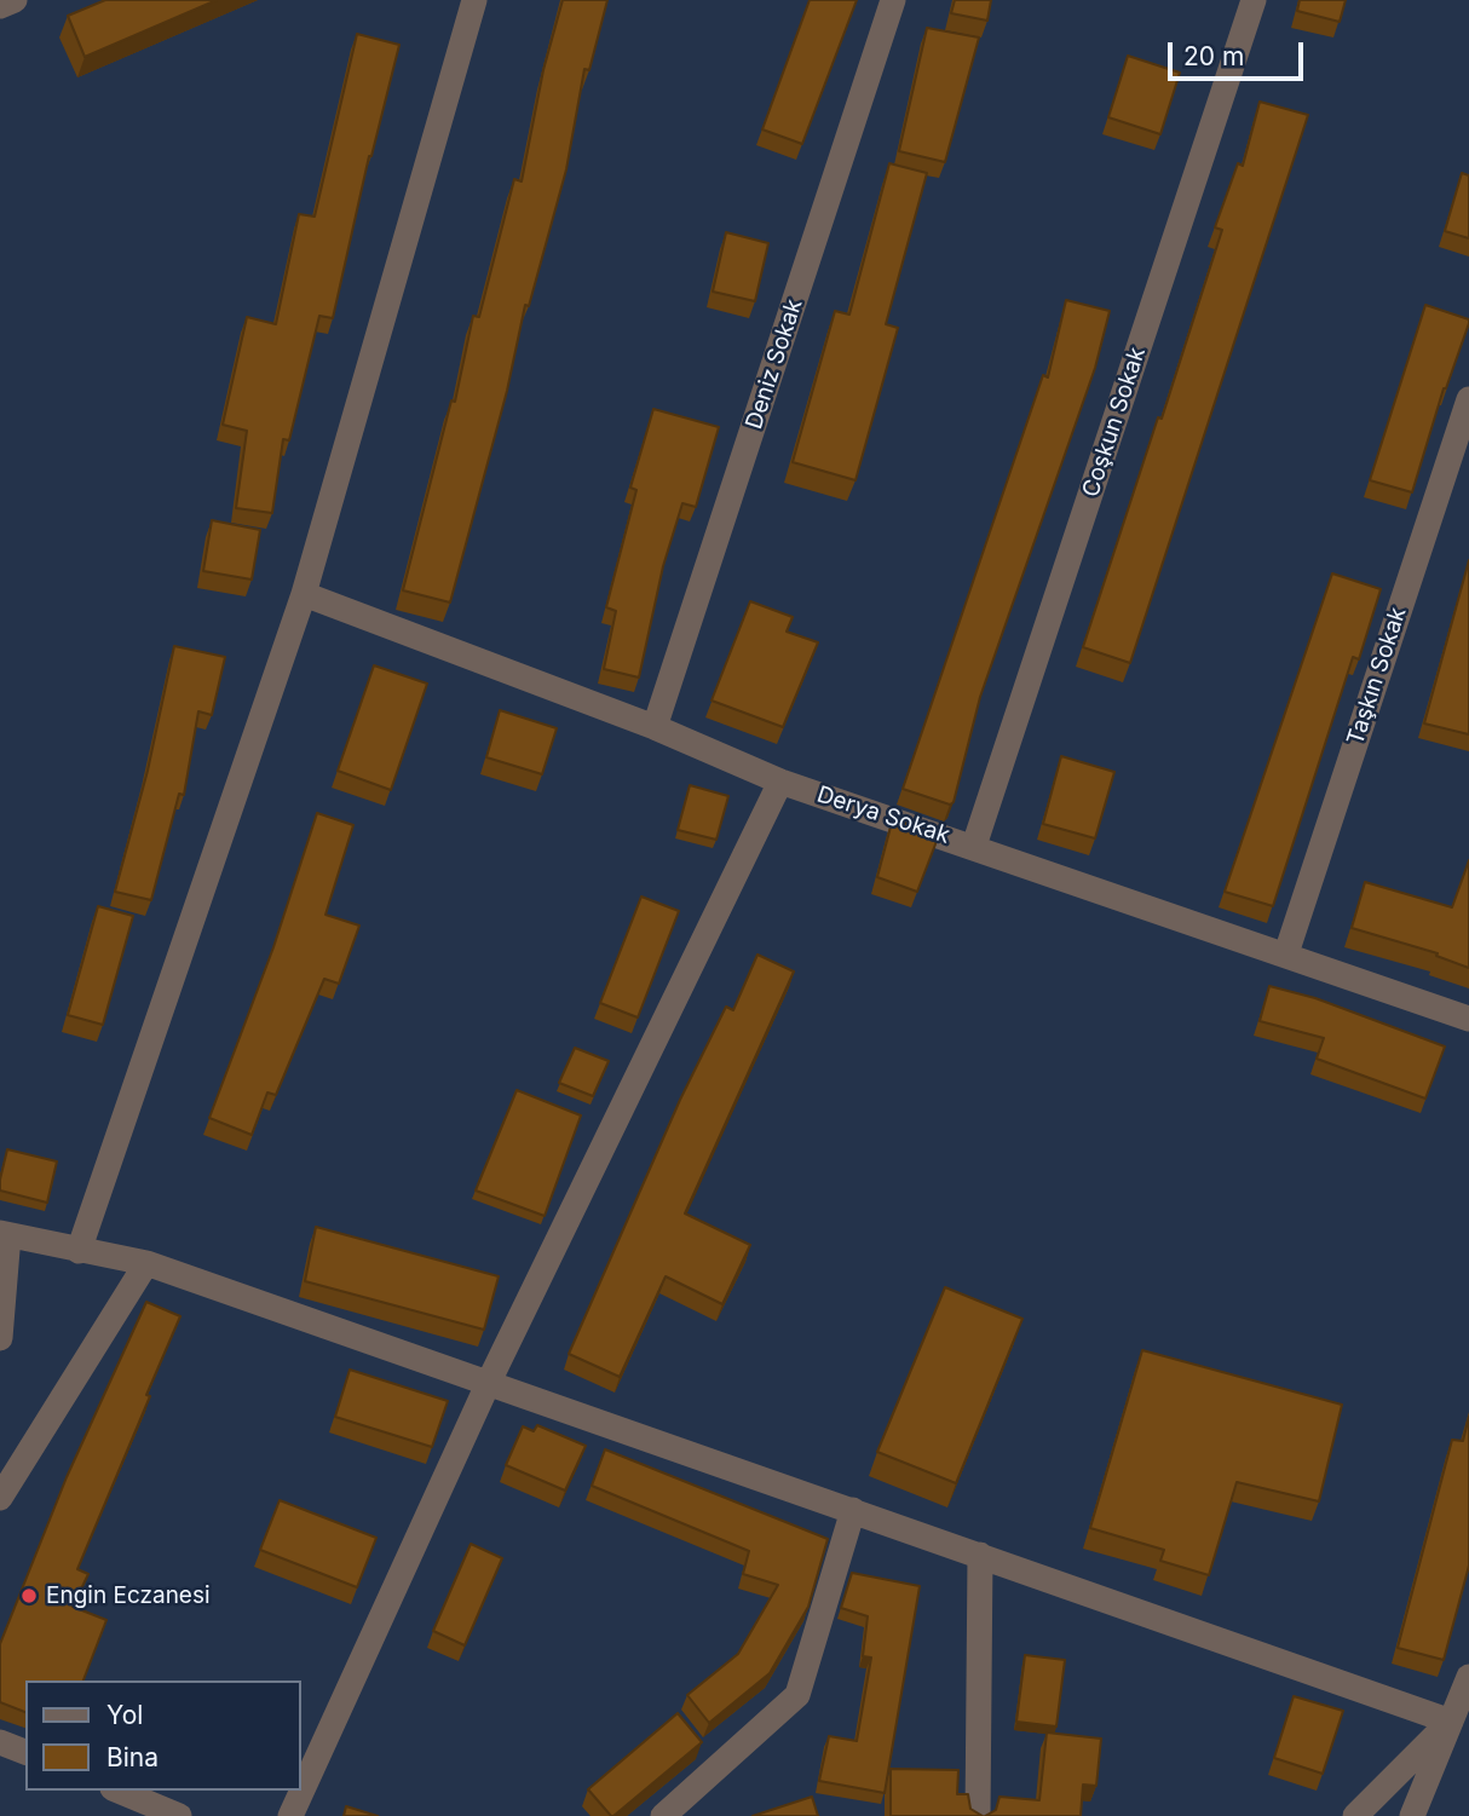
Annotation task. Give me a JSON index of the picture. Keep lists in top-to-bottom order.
{
  "streets": {
    "street": [
      "Deniz Sokak",
      "Coşkun Sokak",
      "Taşkın Sokak",
      "Derya Sokak"
    ]
  },
  "crossings": [
    ["Deniz Sokak", "Derya Sokak"],
    ["Coşkun Sokak", "Derya Sokak"],
    ["Taşkın Sokak", "Derya Sokak"]
  ],
  "places": ["Engin Eczanesi"],
  "legend": ["Yol", "Bina"],
  "scale_bar": "20 m"
}
